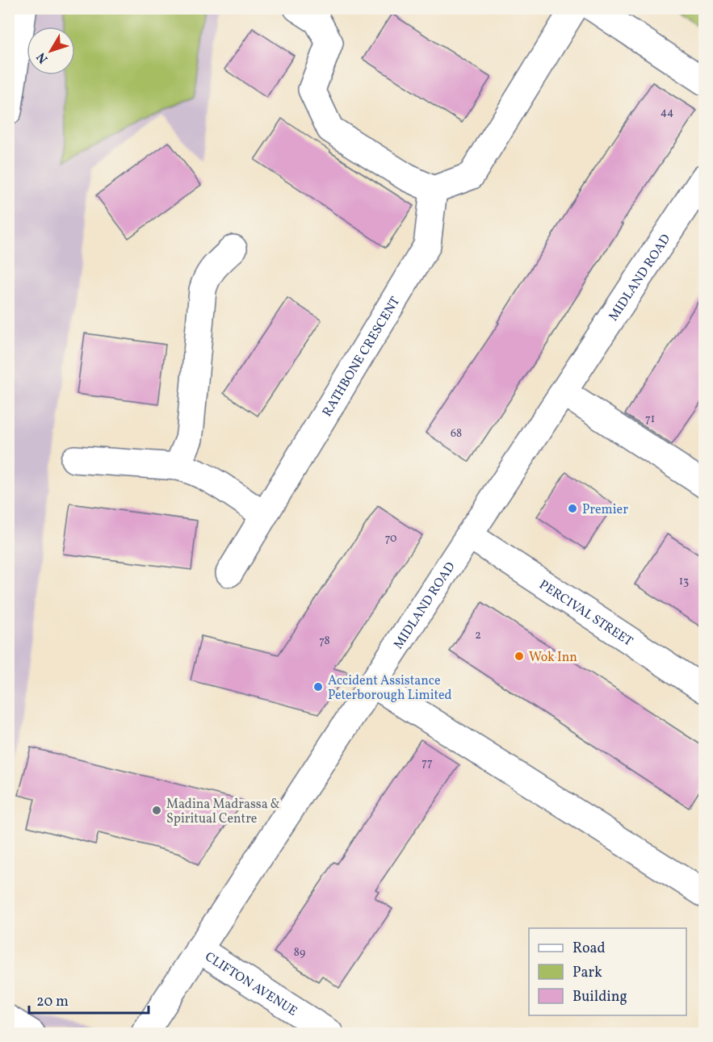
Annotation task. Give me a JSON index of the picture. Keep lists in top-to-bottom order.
{
  "streets": {
    "street": [
      "MIDLAND ROAD",
      "RATHBONE CRESCENT",
      "PERCIVAL STREET",
      "CLIFTON AVENUE"
    ]
  },
  "crossings": [
    ["MIDLAND ROAD", "PERCIVAL STREET"],
    ["MIDLAND ROAD", "CLIFTON AVENUE"]
  ],
  "places": [
    "Premier",
    "Wok Inn",
    "Accident Assistance Peterborough Limited",
    "Madina Madrassa & Spiritual Centre"
  ],
  "house_numbers": [
    "44",
    "71",
    "68",
    "70",
    "13",
    "2",
    "78",
    "77",
    "89"
  ],
  "legend": ["Road", "Park", "Building"],
  "scale_bar": "20 m",
  "north": "bottom left"
}
